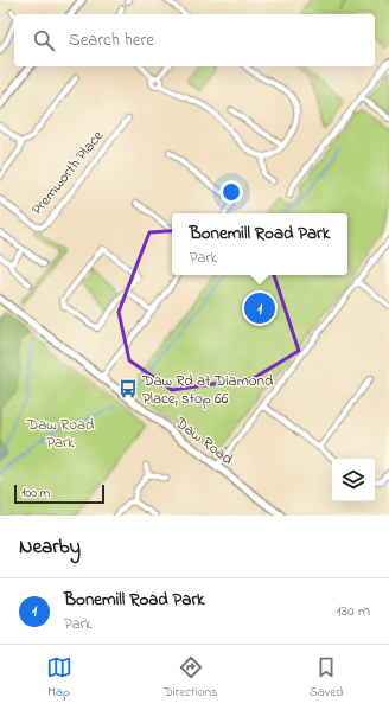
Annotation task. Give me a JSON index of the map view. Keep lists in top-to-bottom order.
{
  "streets": {
    "street": ["Premworth Place", "Daw Road"]
  },
  "parks": ["Daw Road Park"],
  "places": {
    "bus stop": ["Daw Rd at Diamond Place, stop 66"]
  },
  "scale_bar": "100 m",
  "page": {
    "search": "Search here",
    "popup": ["Bonemill Road Park", "Park"],
    "pins": "1",
    "scale": "100 m",
    "heading": "Nearby",
    "list": [
      {
        "mark": "1",
        "name": "Bonemill Road Park",
        "note": "Park",
        "value": "130 m"
      }
    ],
    "nav": ["Map", "Directions", "Saved"]
  }
}
